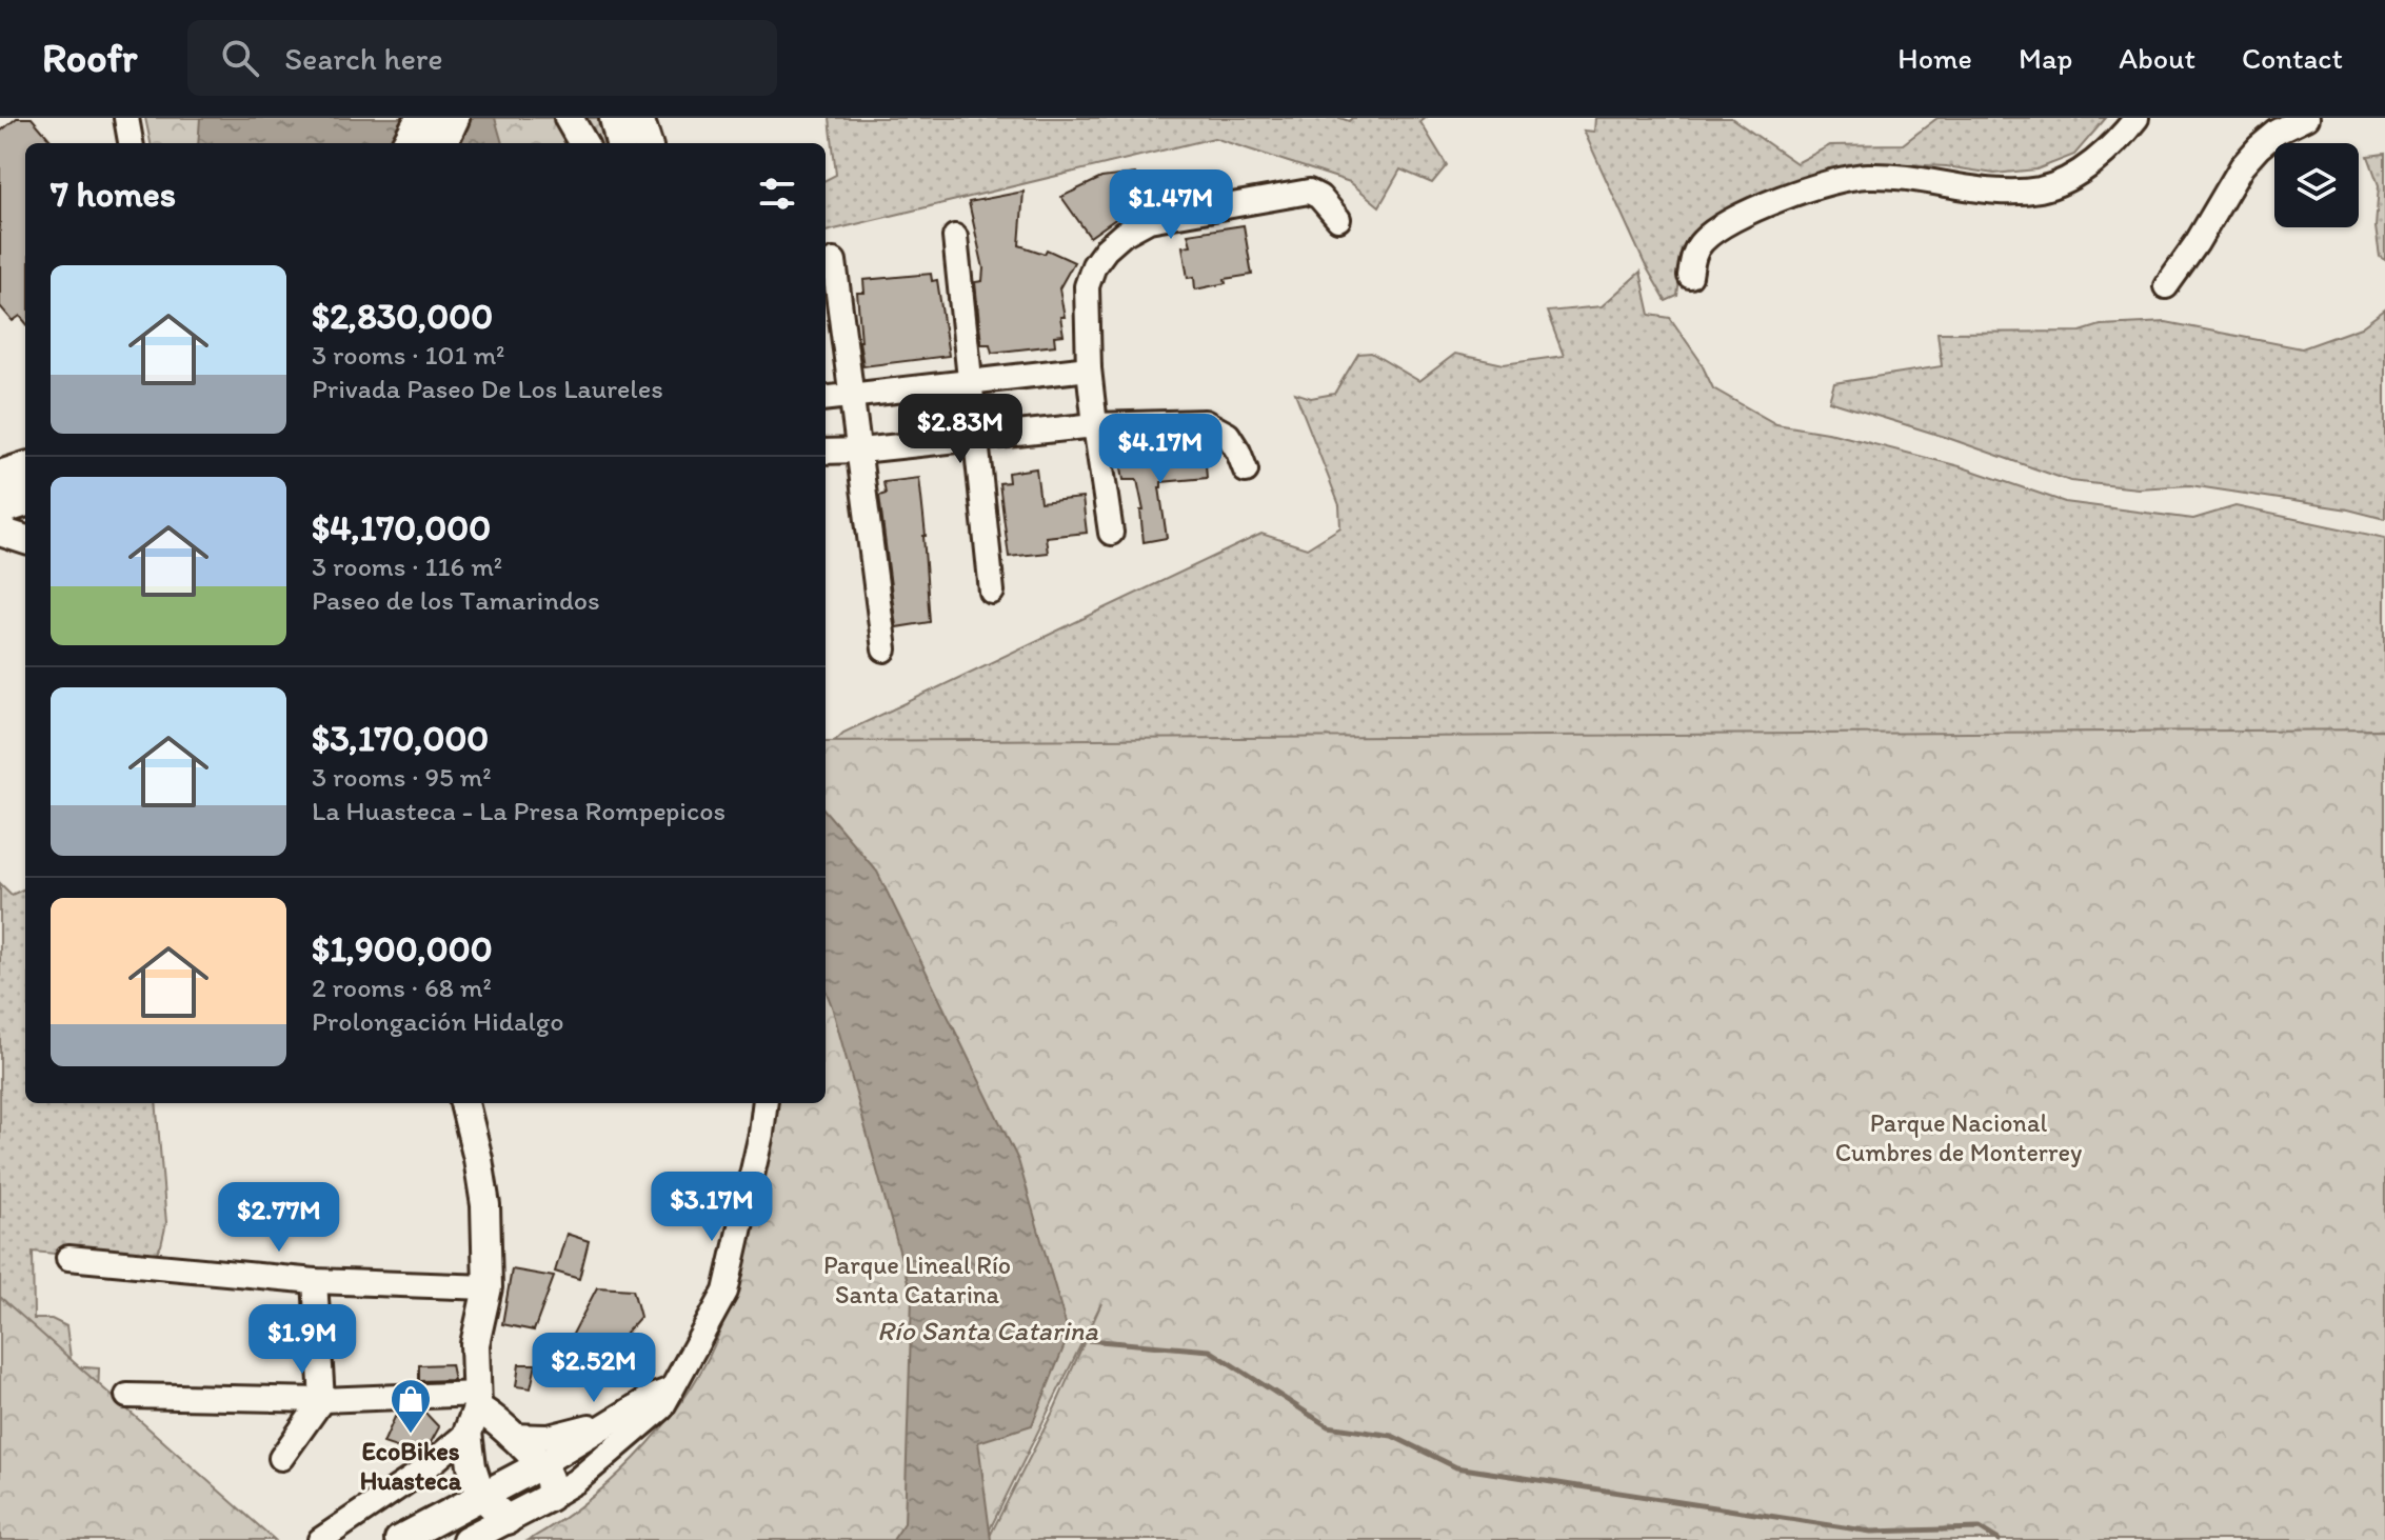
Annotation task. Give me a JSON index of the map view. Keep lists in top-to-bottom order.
{
  "water": ["Río Santa Catarina"],
  "parks": ["Parque Nacional Cumbres de Monterrey", "Parque Lineal Río Santa Catarina"],
  "places": {
    "shop": ["EcoBikes Huasteca"]
  },
  "page": {
    "header": "Roofr",
    "search": "Search here",
    "nav": [
      "Home",
      "Map",
      "About",
      "Contact"
    ],
    "heading": "7 homes",
    "price": [
      "$1.47M",
      "$2.83M",
      "$4.17M",
      "$3.17M",
      "$2.77M",
      "$1.9M",
      "$2.52M"
    ],
    "list": [
      {
        "name": "$2,830,000",
        "note": "3 rooms · 101 m² · Privada Paseo De Los Laureles"
      },
      {
        "name": "$4,170,000",
        "note": "3 rooms · 116 m² · Paseo de los Tamarindos"
      },
      {
        "name": "$3,170,000",
        "note": "3 rooms · 95 m² · La Huasteca - La Presa Rompepicos"
      },
      {
        "name": "$1,900,000",
        "note": "2 rooms · 68 m² · Prolongación Hidalgo"
      }
    ]
  }
}
